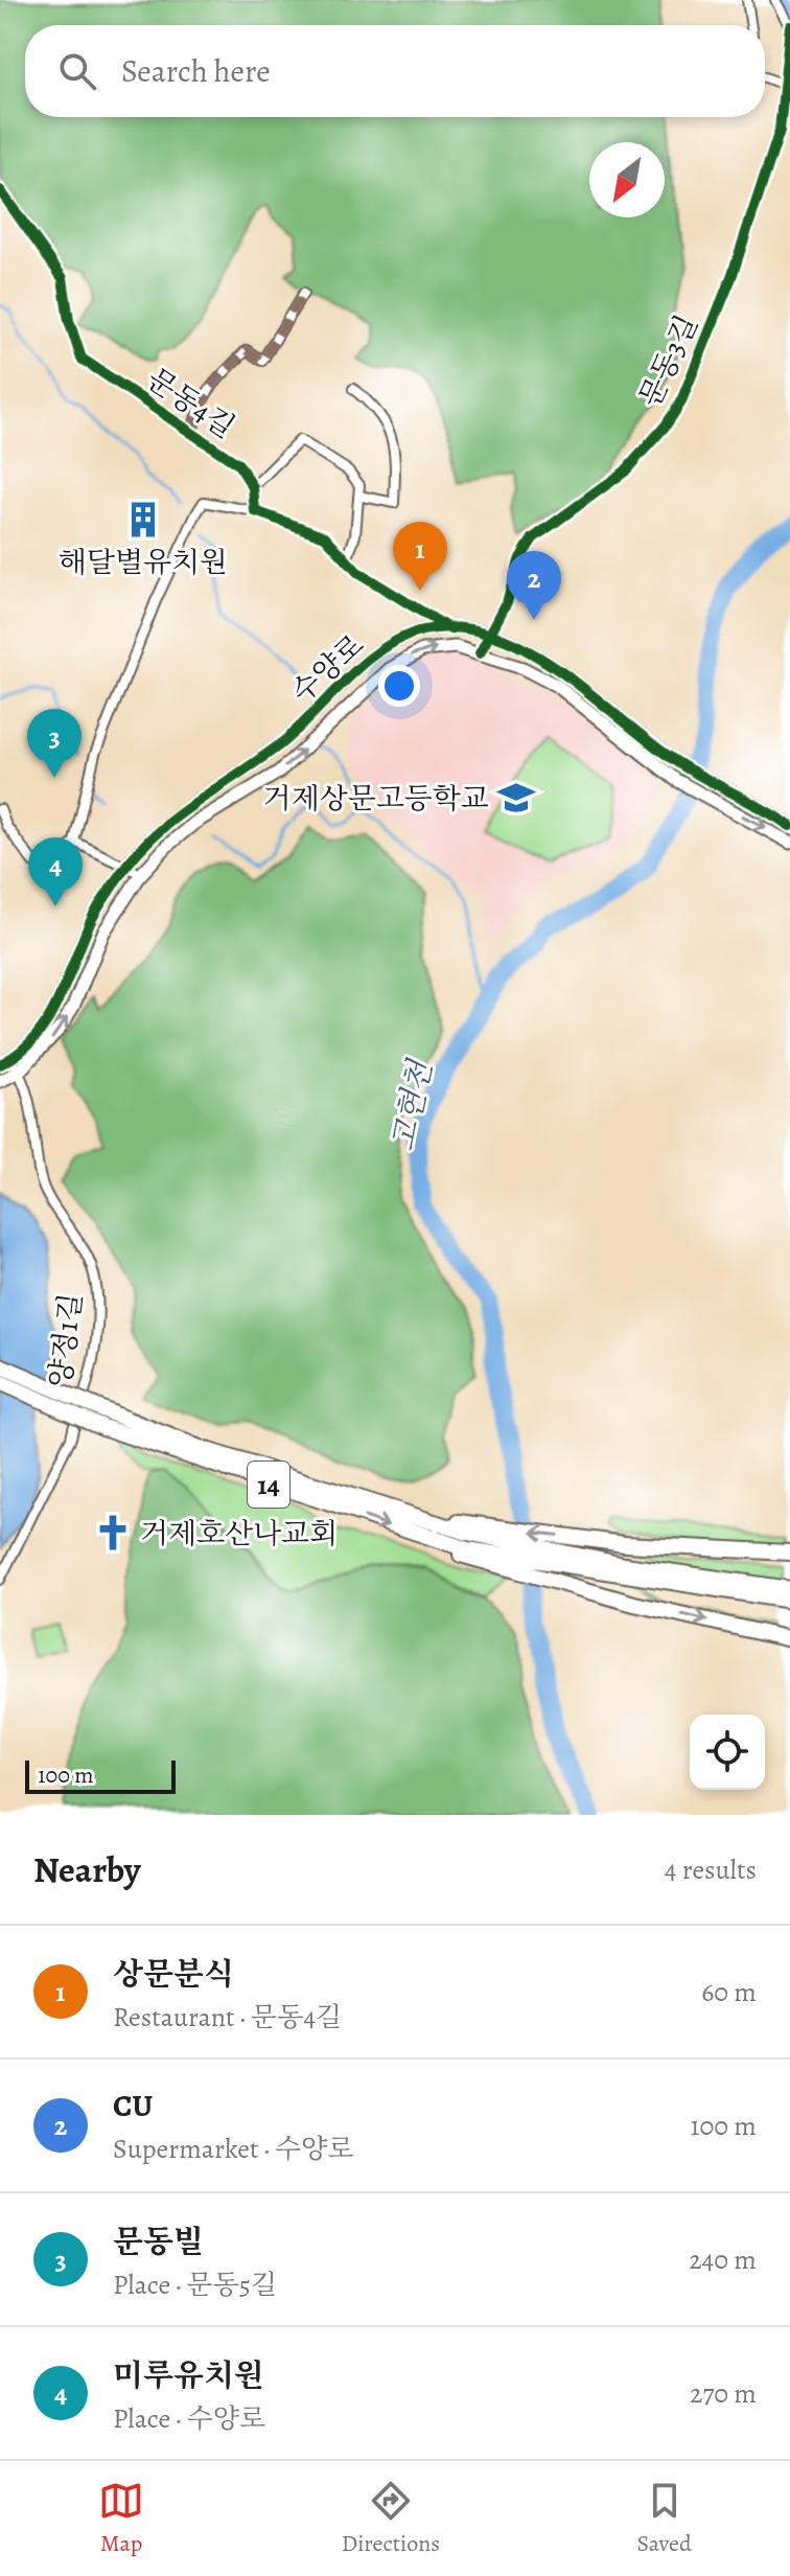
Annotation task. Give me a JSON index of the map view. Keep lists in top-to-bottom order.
{
  "streets": {
    "highway": ["14"],
    "street": [
      "문동3길",
      "문동4길",
      "수양로",
      "양정1길"
    ]
  },
  "crossings": [
    ["문동3길", "수양로"],
    ["수양로", "양정1길"]
  ],
  "water": ["고현천"],
  "places": {
    "building": ["해달별유치원"],
    "school or university": ["거제상문고등학교"],
    "church": ["거제호산나교회"]
  },
  "scale_bar": "100 m",
  "north": "bottom left",
  "page": {
    "search": "Search here",
    "pins": [
      "1",
      "2",
      "3",
      "4"
    ],
    "scale": "100 m",
    "heading": ["Nearby", "4 results"],
    "list": [
      {
        "mark": "1",
        "name": "상문분식",
        "note": "Restaurant · 문동4길",
        "value": "60 m"
      },
      {
        "mark": "2",
        "name": "CU",
        "note": "Supermarket · 수양로",
        "value": "100 m"
      },
      {
        "mark": "3",
        "name": "문동빌",
        "note": "Place · 문동5길",
        "value": "240 m"
      },
      {
        "mark": "4",
        "name": "미루유치원",
        "note": "Place · 수양로",
        "value": "270 m"
      }
    ],
    "nav": ["Map", "Directions", "Saved"]
  }
}
